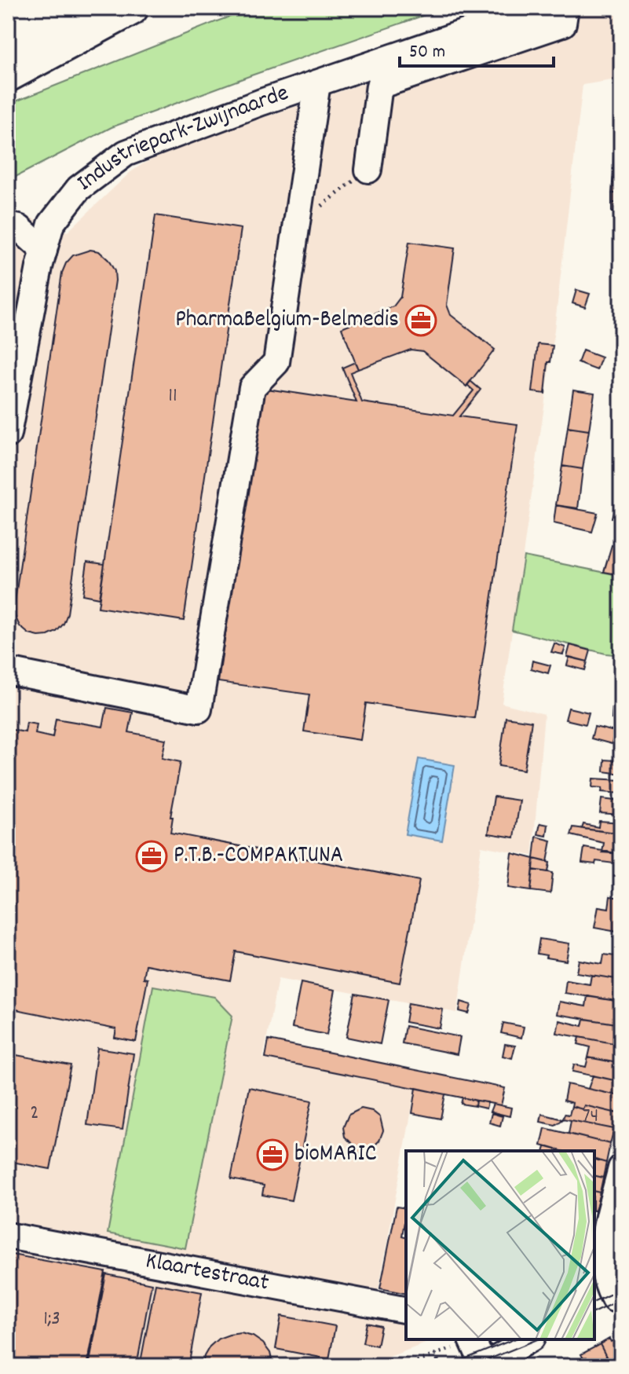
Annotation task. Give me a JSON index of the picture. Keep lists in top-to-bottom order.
{
  "streets": {
    "street": ["Industriepark-Zwijnaarde", "Klaartestraat"]
  },
  "places": {
    "office": ["PharmaBelgium-Belmedis", "P.T.B.-COMPAKTUNA", "bioMARIC"]
  },
  "house_numbers": [
    "11",
    "2",
    "74",
    "1;3"
  ],
  "scale_bar": "50 m"
}
